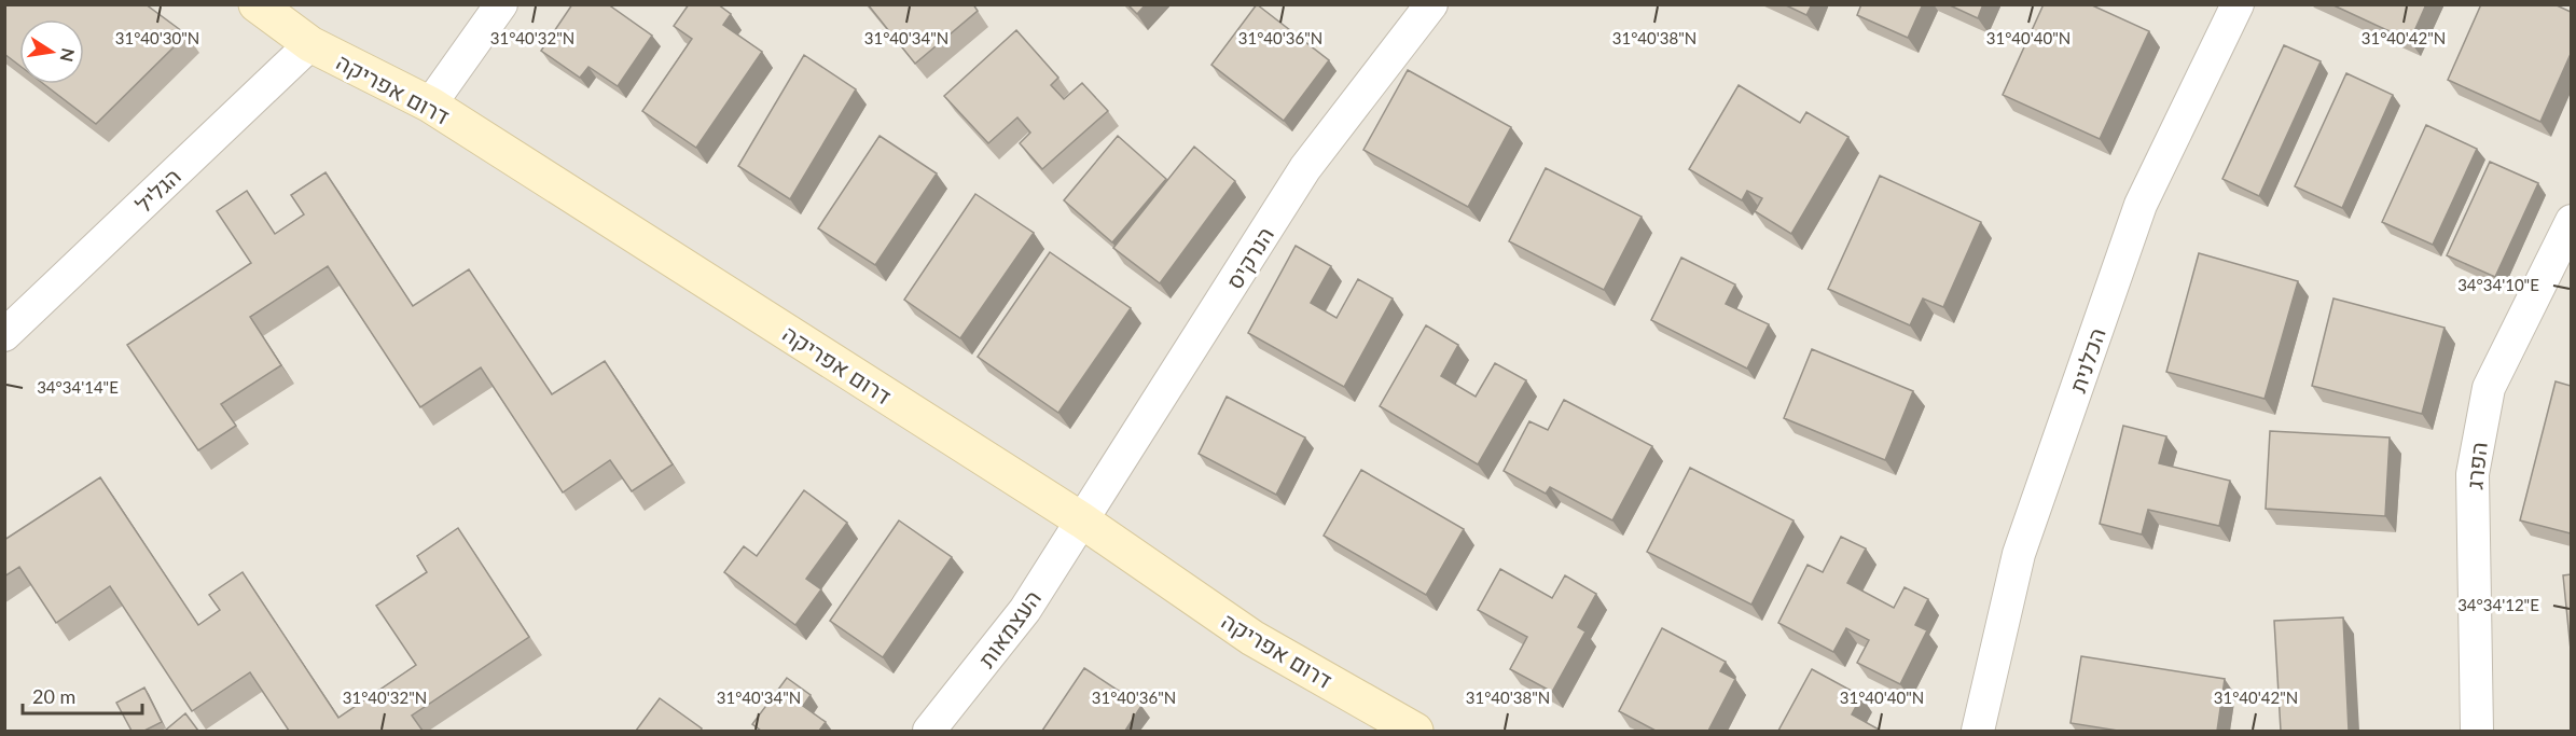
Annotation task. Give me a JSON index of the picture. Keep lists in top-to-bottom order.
{
  "streets": {
    "street": [
      "דרום אפריקה",
      "הגליל",
      "הנרקיס",
      "הכלנית",
      "הפרג",
      "העצמאות"
    ]
  },
  "crossings": [
    ["דרום אפריקה", "הגליל"],
    ["דרום אפריקה", "הנרקיס"],
    ["דרום אפריקה", "העצמאות"],
    ["הנרקיס", "העצמאות"]
  ],
  "scale_bar": "20 m",
  "north": "right",
  "coordinates": [
    "31°40'30\"N",
    "31°40'32\"N",
    "31°40'34\"N",
    "31°40'36\"N",
    "31°40'38\"N",
    "31°40'40\"N",
    "31°40'42\"N",
    "34°34'10\"E",
    "34°34'14\"E",
    "34°34'12\"E"
  ]
}
